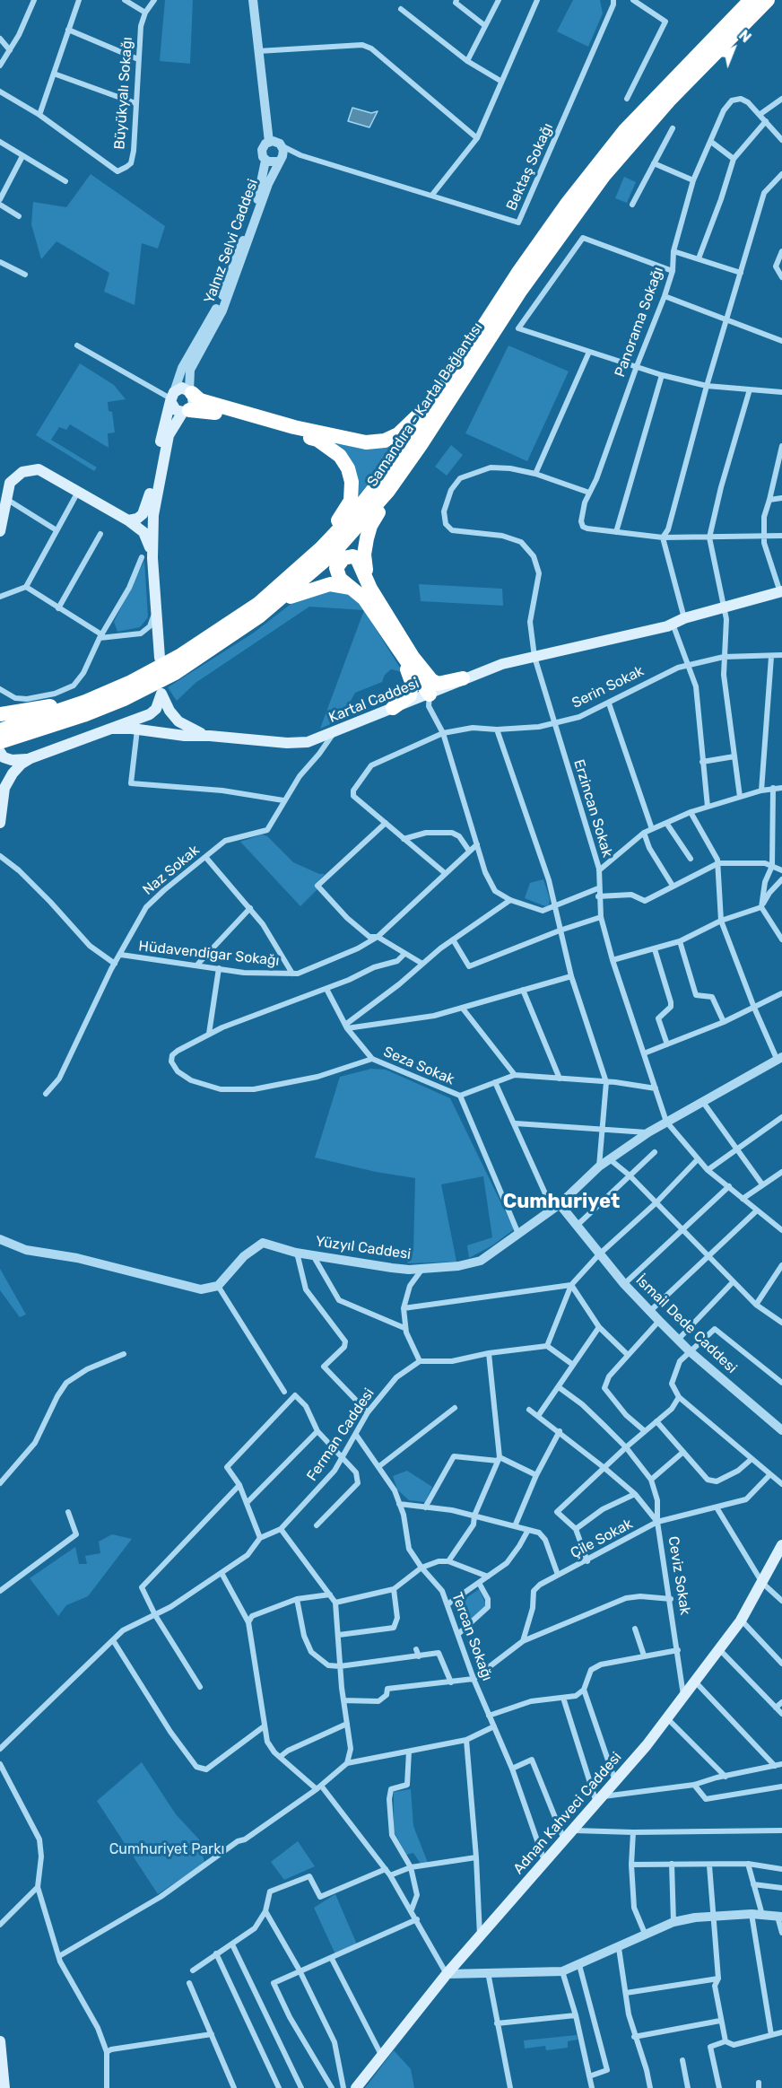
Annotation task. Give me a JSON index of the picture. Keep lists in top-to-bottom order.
{
  "streets": {
    "highway": ["Samandıra - Kartal Bağlantısı"],
    "main road": ["Yalnız Selvi Caddesi", "Kartal Caddesi", "Adnan Kahveci Caddesi"],
    "street": [
      "Büyükyalı Sokağı",
      "Bektaş Sokağı",
      "Panorama Sokağı",
      "Serin Sokak",
      "Erzincan Sokak",
      "Naz Sokak",
      "Hüdavendigar Sokağı",
      "Seza Sokak",
      "Yüzyıl Caddesi",
      "İsmail Dede Caddesi",
      "Ferman Caddesi",
      "Çile Sokak",
      "Ceviz Sokak",
      "Tercan Sokağı"
    ]
  },
  "crossings": [
    ["Panorama Sokağı", "Erzincan Sokak"],
    ["Serin Sokak", "Erzincan Sokak"],
    ["Kartal Caddesi", "Naz Sokak"],
    ["Erzincan Sokak", "Yüzyıl Caddesi"],
    ["Naz Sokak", "Hüdavendigar Sokağı"],
    ["Seza Sokak", "Yüzyıl Caddesi"],
    ["Yüzyıl Caddesi", "İsmail Dede Caddesi"],
    ["Ferman Caddesi", "Tercan Sokağı"],
    ["Çile Sokak", "Ceviz Sokak"],
    ["Ceviz Sokak", "Adnan Kahveci Caddesi"],
    ["Tercan Sokağı", "Adnan Kahveci Caddesi"]
  ],
  "districts": ["Cumhuriyet"],
  "parks": ["Cumhuriyet Parkı"],
  "north": "top right"
}
